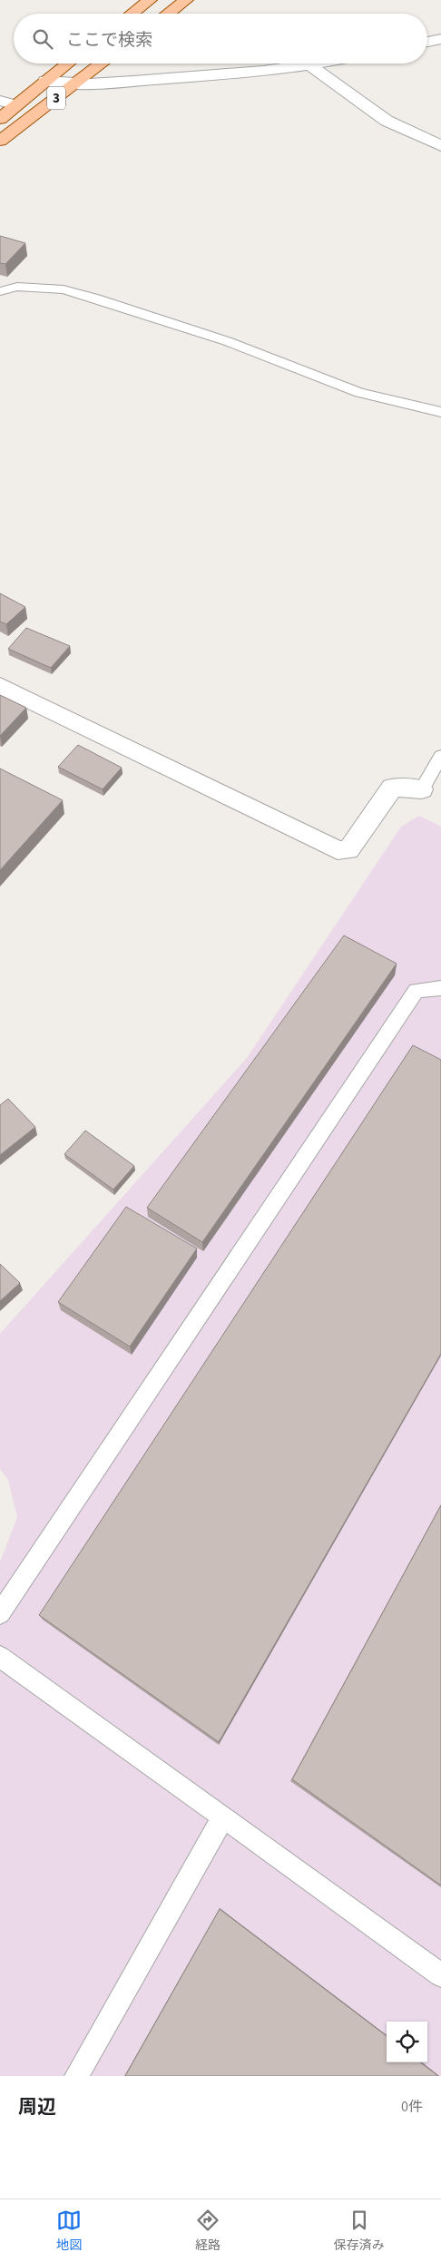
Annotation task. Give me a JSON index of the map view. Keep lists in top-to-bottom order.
{
  "streets": {
    "main road": ["3"]
  },
  "page": {
    "search": "ここで検索",
    "heading": ["周辺", "0件"],
    "nav": ["地図", "経路", "保存済み"]
  }
}
